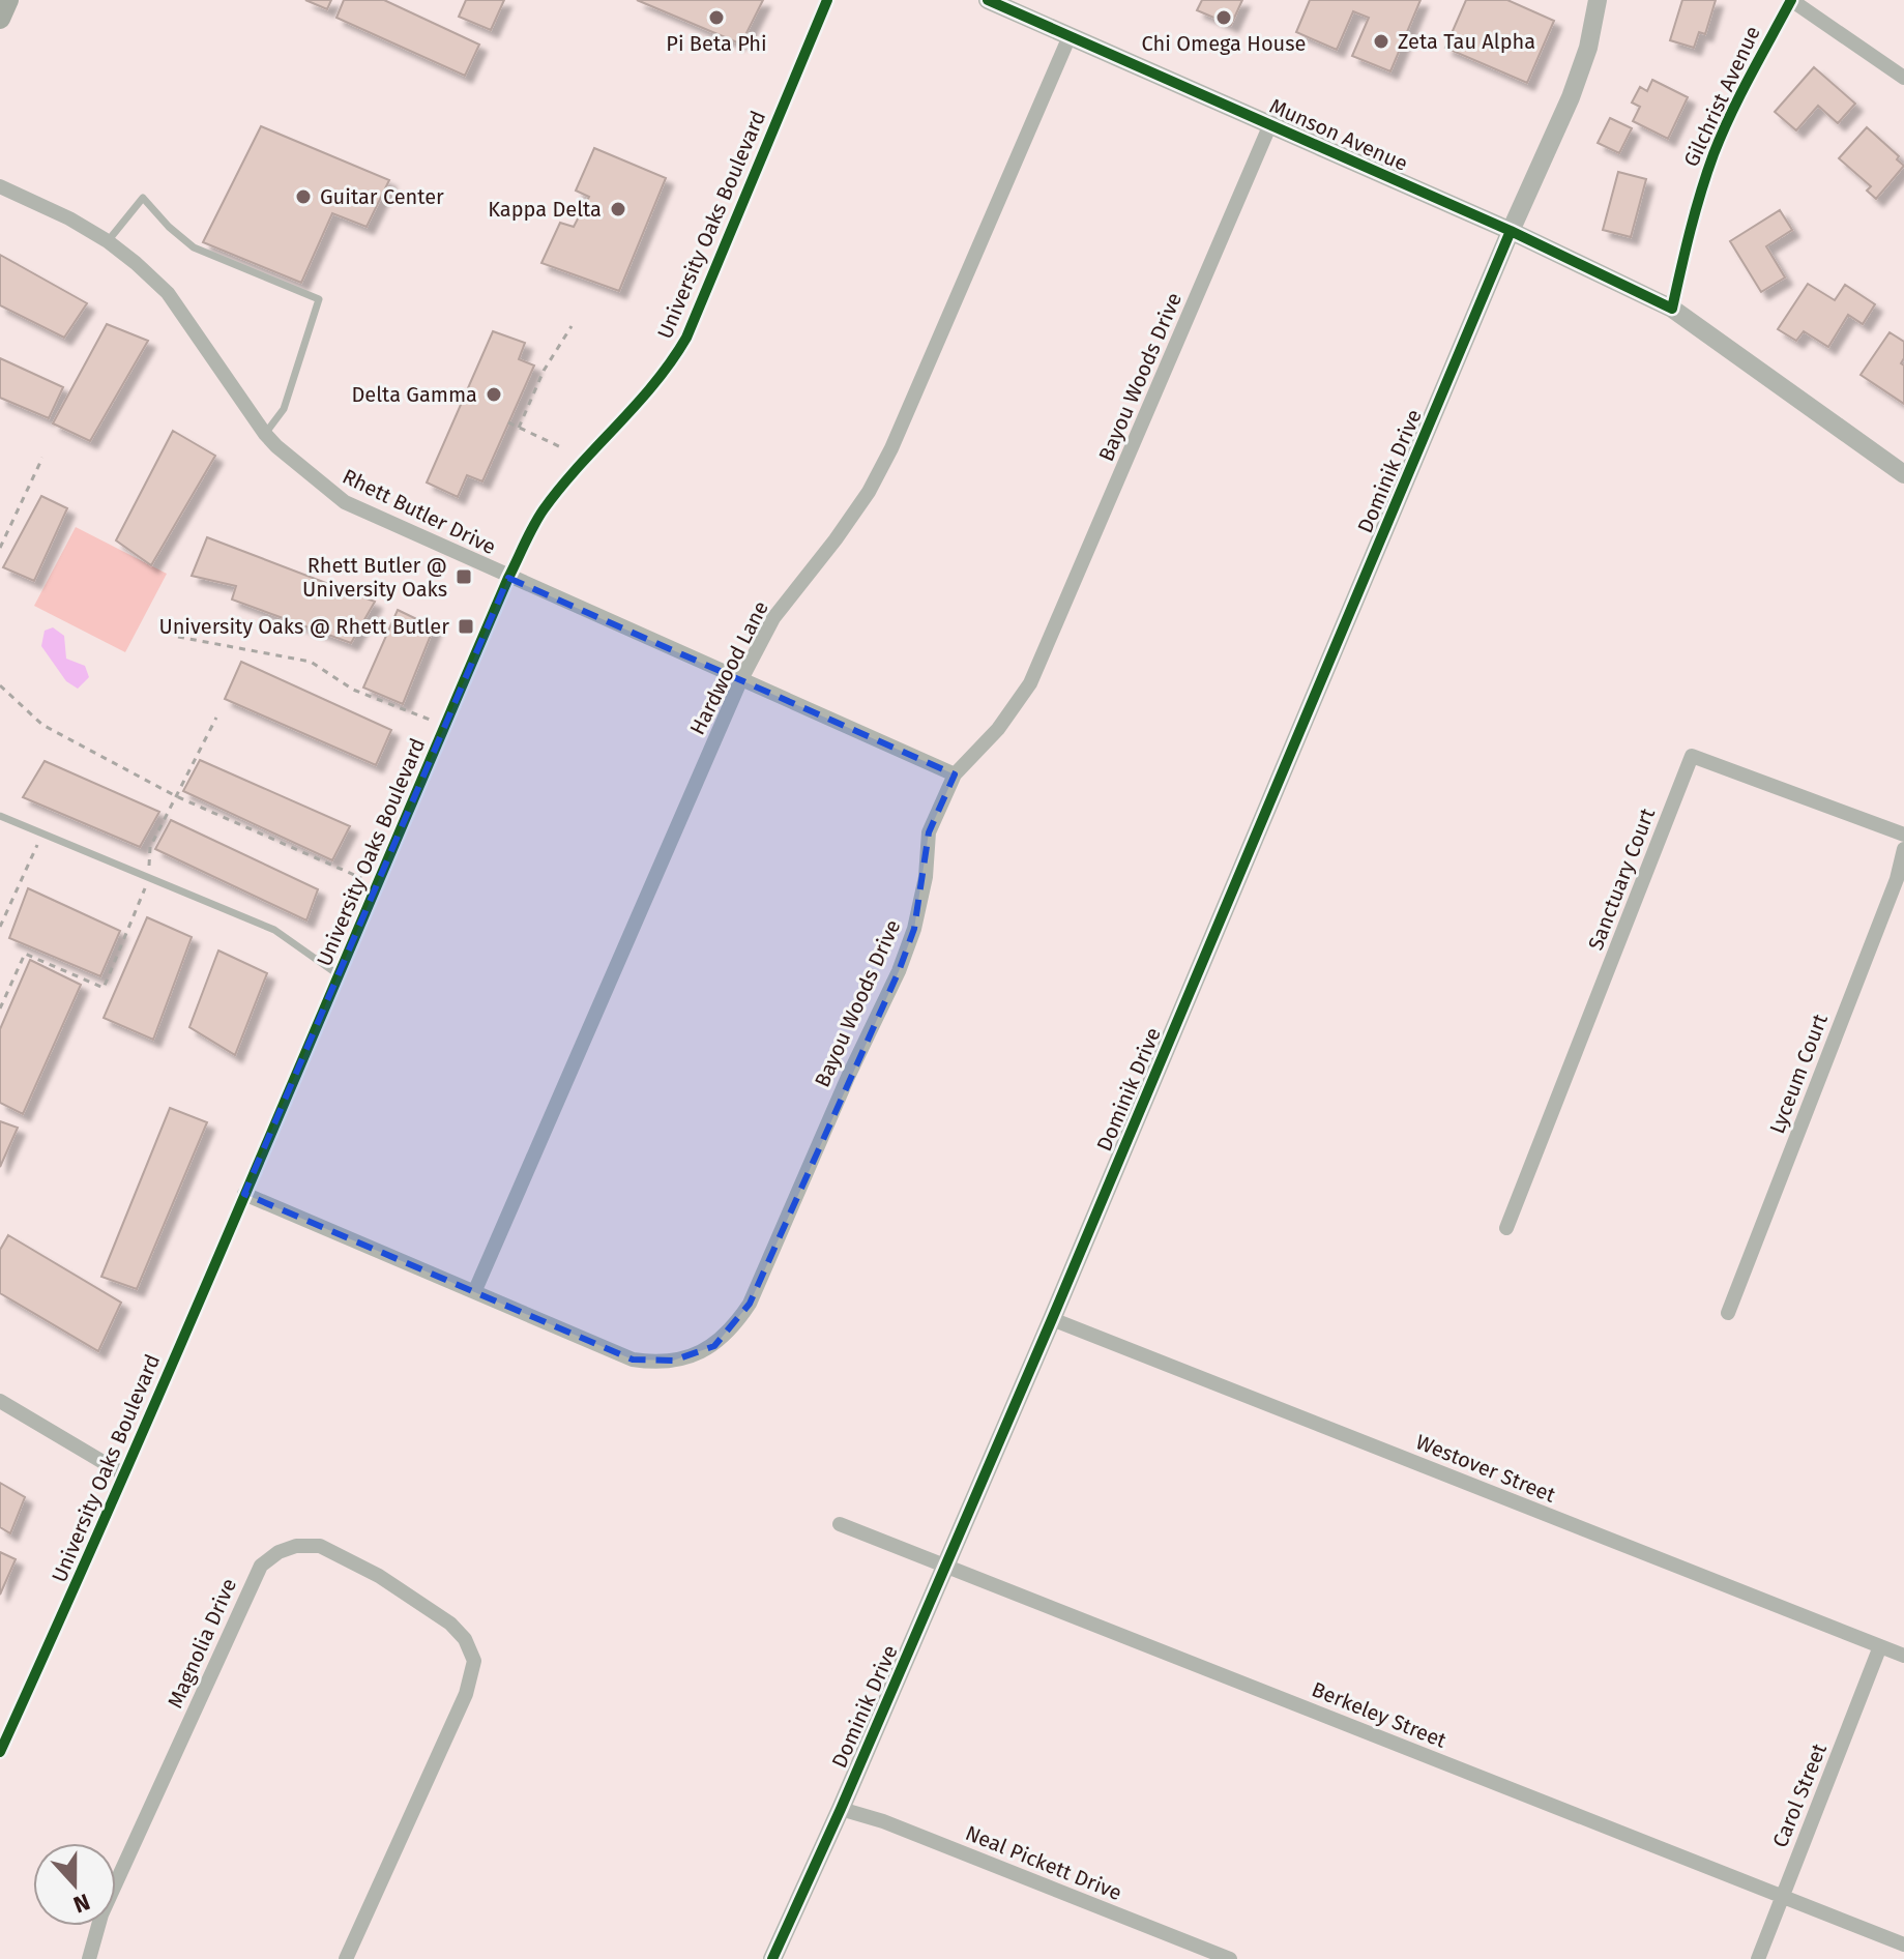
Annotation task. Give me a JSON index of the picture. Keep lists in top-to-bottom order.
{
  "streets": {
    "street": [
      "Gilchrist Avenue",
      "Munson Avenue",
      "University Oaks Boulevard",
      "Bayou Woods Drive",
      "Dominik Drive",
      "Rhett Butler Drive",
      "Hardwood Lane",
      "Sanctuary Court",
      "Lyceum Court",
      "Westover Street",
      "Magnolia Drive",
      "Berkeley Street",
      "Carol Street",
      "Neal Pickett Drive"
    ]
  },
  "crossings": [
    ["Gilchrist Avenue", "Munson Avenue"],
    ["Munson Avenue", "Bayou Woods Drive"],
    ["Munson Avenue", "Dominik Drive"],
    ["Munson Avenue", "Hardwood Lane"],
    ["University Oaks Boulevard", "Bayou Woods Drive"],
    ["University Oaks Boulevard", "Rhett Butler Drive"],
    ["Bayou Woods Drive", "Rhett Butler Drive"],
    ["Bayou Woods Drive", "Hardwood Lane"],
    ["Dominik Drive", "Westover Street"],
    ["Dominik Drive", "Berkeley Street"],
    ["Dominik Drive", "Neal Pickett Drive"],
    ["Rhett Butler Drive", "Hardwood Lane"],
    ["Westover Street", "Carol Street"],
    ["Berkeley Street", "Carol Street"]
  ],
  "places": {
    "other": [
      "Pi Beta Phi",
      "Chi Omega House",
      "Zeta Tau Alpha",
      "Guitar Center",
      "Kappa Delta",
      "Delta Gamma"
    ],
    "transit": ["Rhett Butler @ University Oaks", "University Oaks @ Rhett Butler"]
  },
  "north": "bottom"
}
